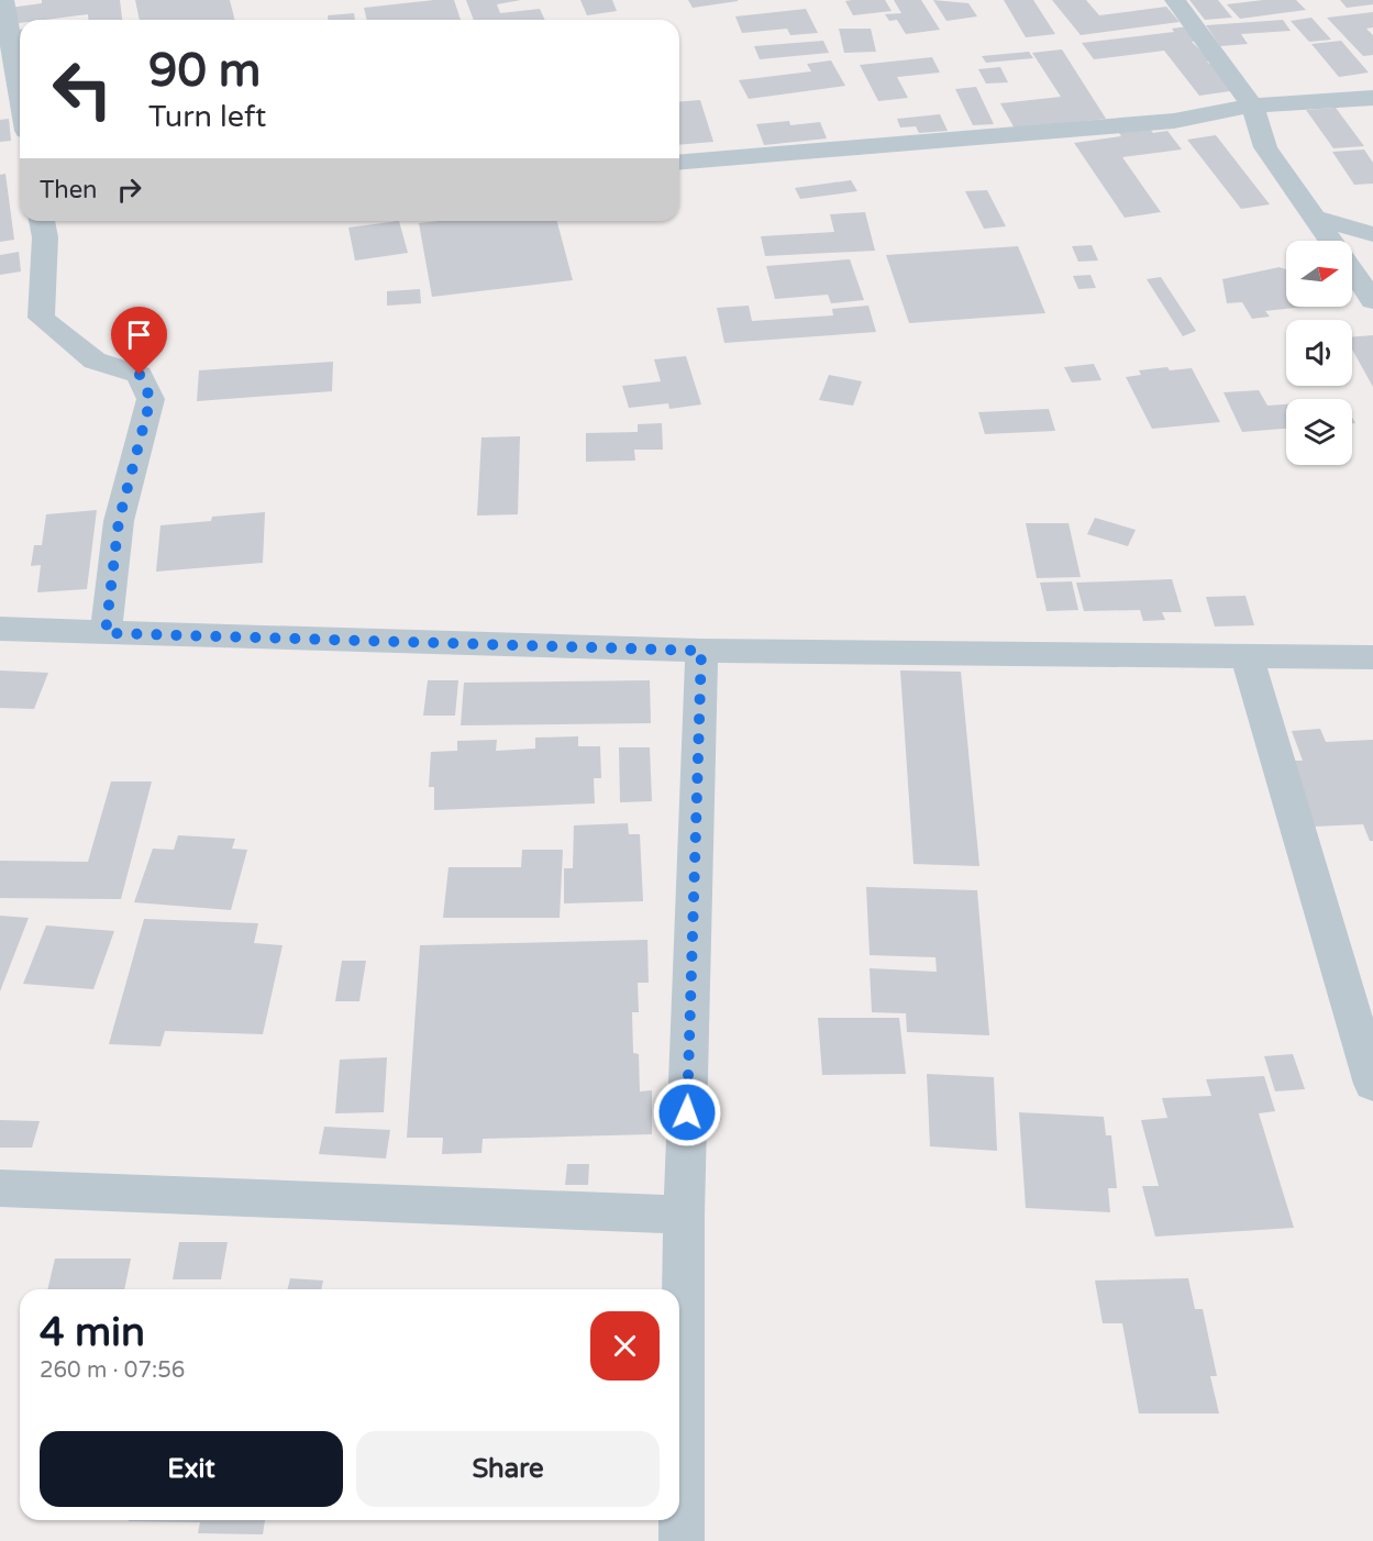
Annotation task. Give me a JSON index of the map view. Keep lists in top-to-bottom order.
{
  "north": "right",
  "page": {
    "turn": ["90 m", "Turn left"],
    "then": "Then",
    "heading": ["4 min", "260 m · 07:56"],
    "buttons": ["Exit", "Share"]
  }
}
